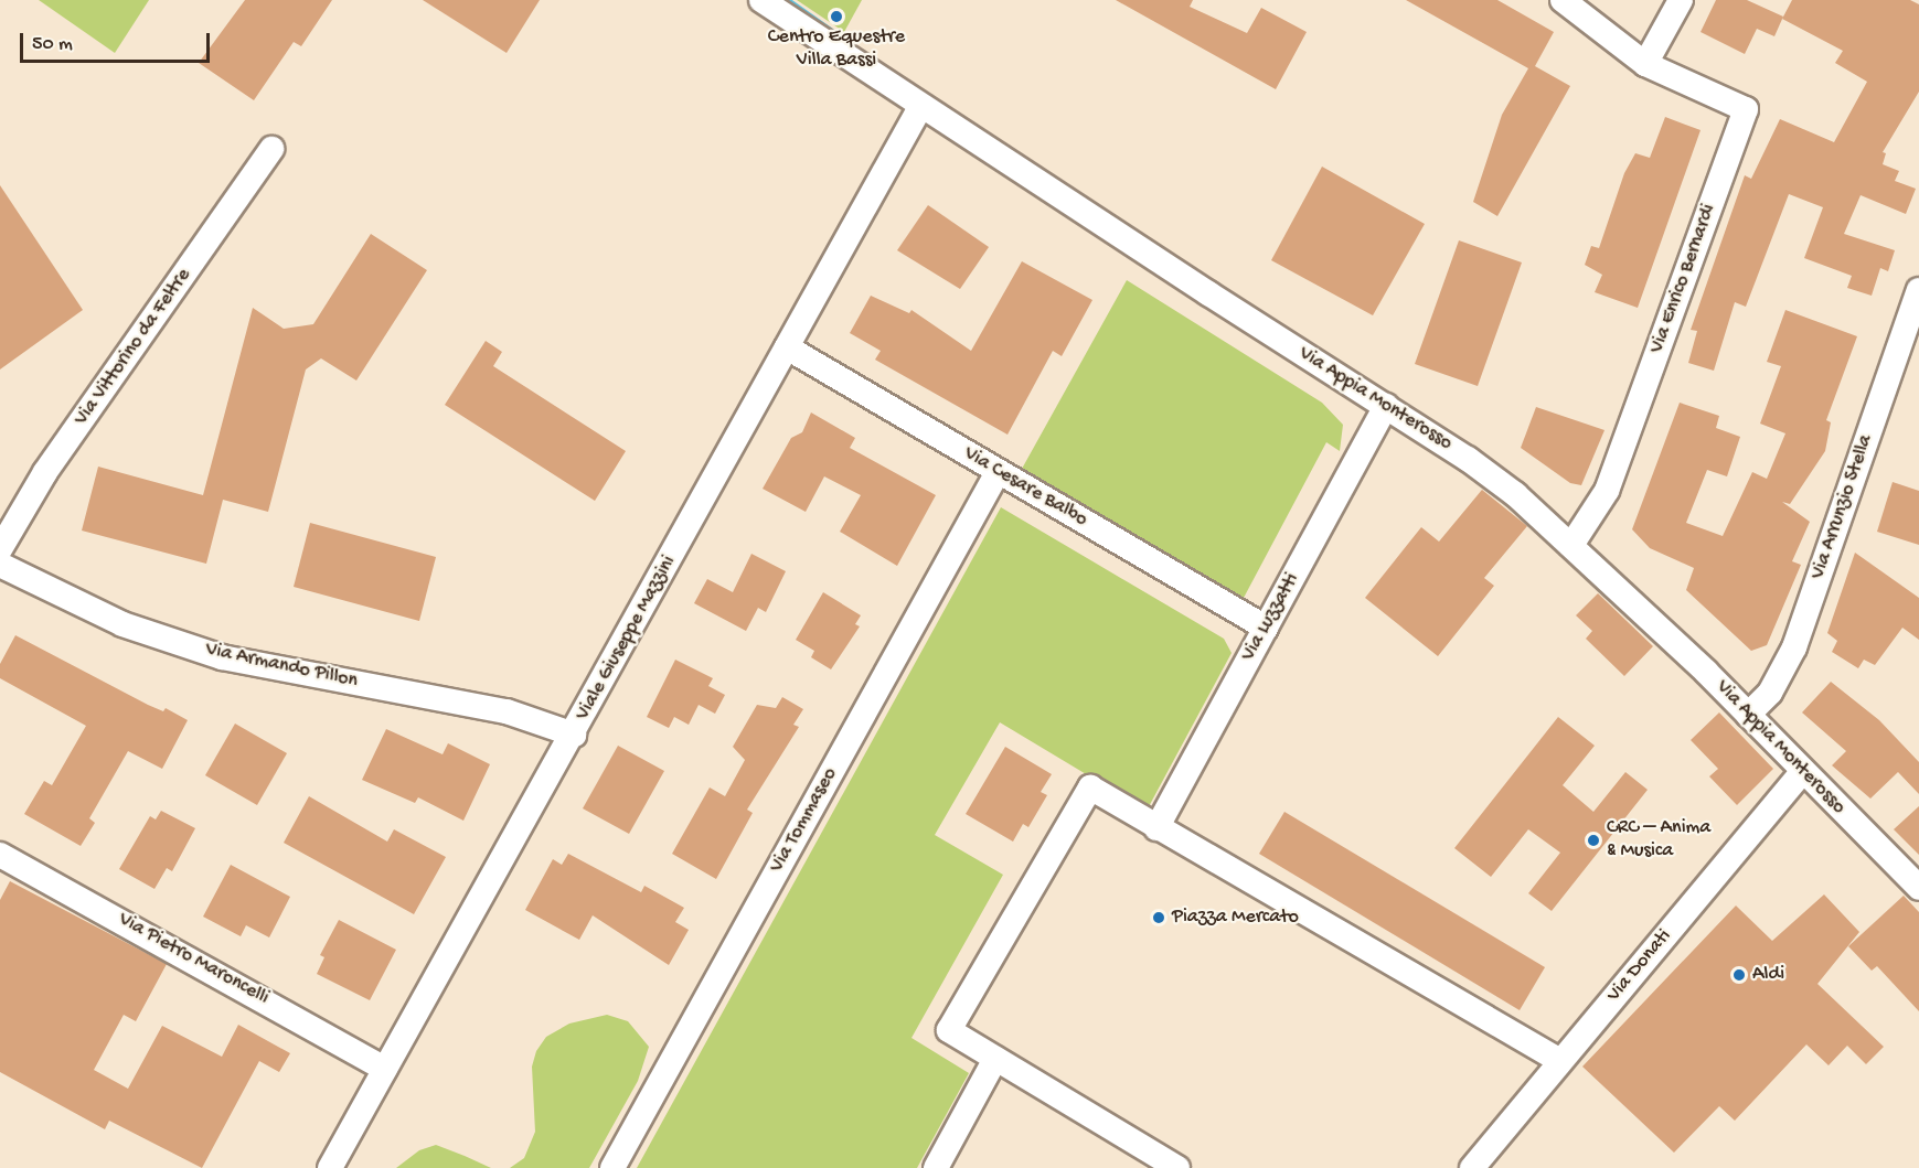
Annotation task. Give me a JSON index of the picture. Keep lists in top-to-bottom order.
{
  "streets": {
    "street": [
      "Via Enrico Bernardi",
      "Via Vittorino da Feltre",
      "Via Appia Monterosso",
      "Via Cesare Balbo",
      "Via Arrunzio Stella",
      "Via Luzzatti",
      "Viale Giuseppe Mazzini",
      "Via Armando Pillon",
      "Via Tommaseo",
      "Via Pietro Maroncelli",
      "Via Donati"
    ]
  },
  "crossings": [
    ["Via Enrico Bernardi", "Via Appia Monterosso"],
    ["Via Appia Monterosso", "Via Arrunzio Stella"],
    ["Via Appia Monterosso", "Via Luzzatti"],
    ["Via Appia Monterosso", "Viale Giuseppe Mazzini"],
    ["Via Appia Monterosso", "Via Donati"],
    ["Via Cesare Balbo", "Via Luzzatti"],
    ["Via Cesare Balbo", "Viale Giuseppe Mazzini"],
    ["Via Cesare Balbo", "Via Tommaseo"],
    ["Viale Giuseppe Mazzini", "Via Armando Pillon"],
    ["Viale Giuseppe Mazzini", "Via Pietro Maroncelli"]
  ],
  "places": [
    "Centro Equestre Villa Bassi",
    "CRC – Anima & Musica",
    "Piazza Mercato",
    "Aldi"
  ],
  "scale_bar": "50 m"
}
